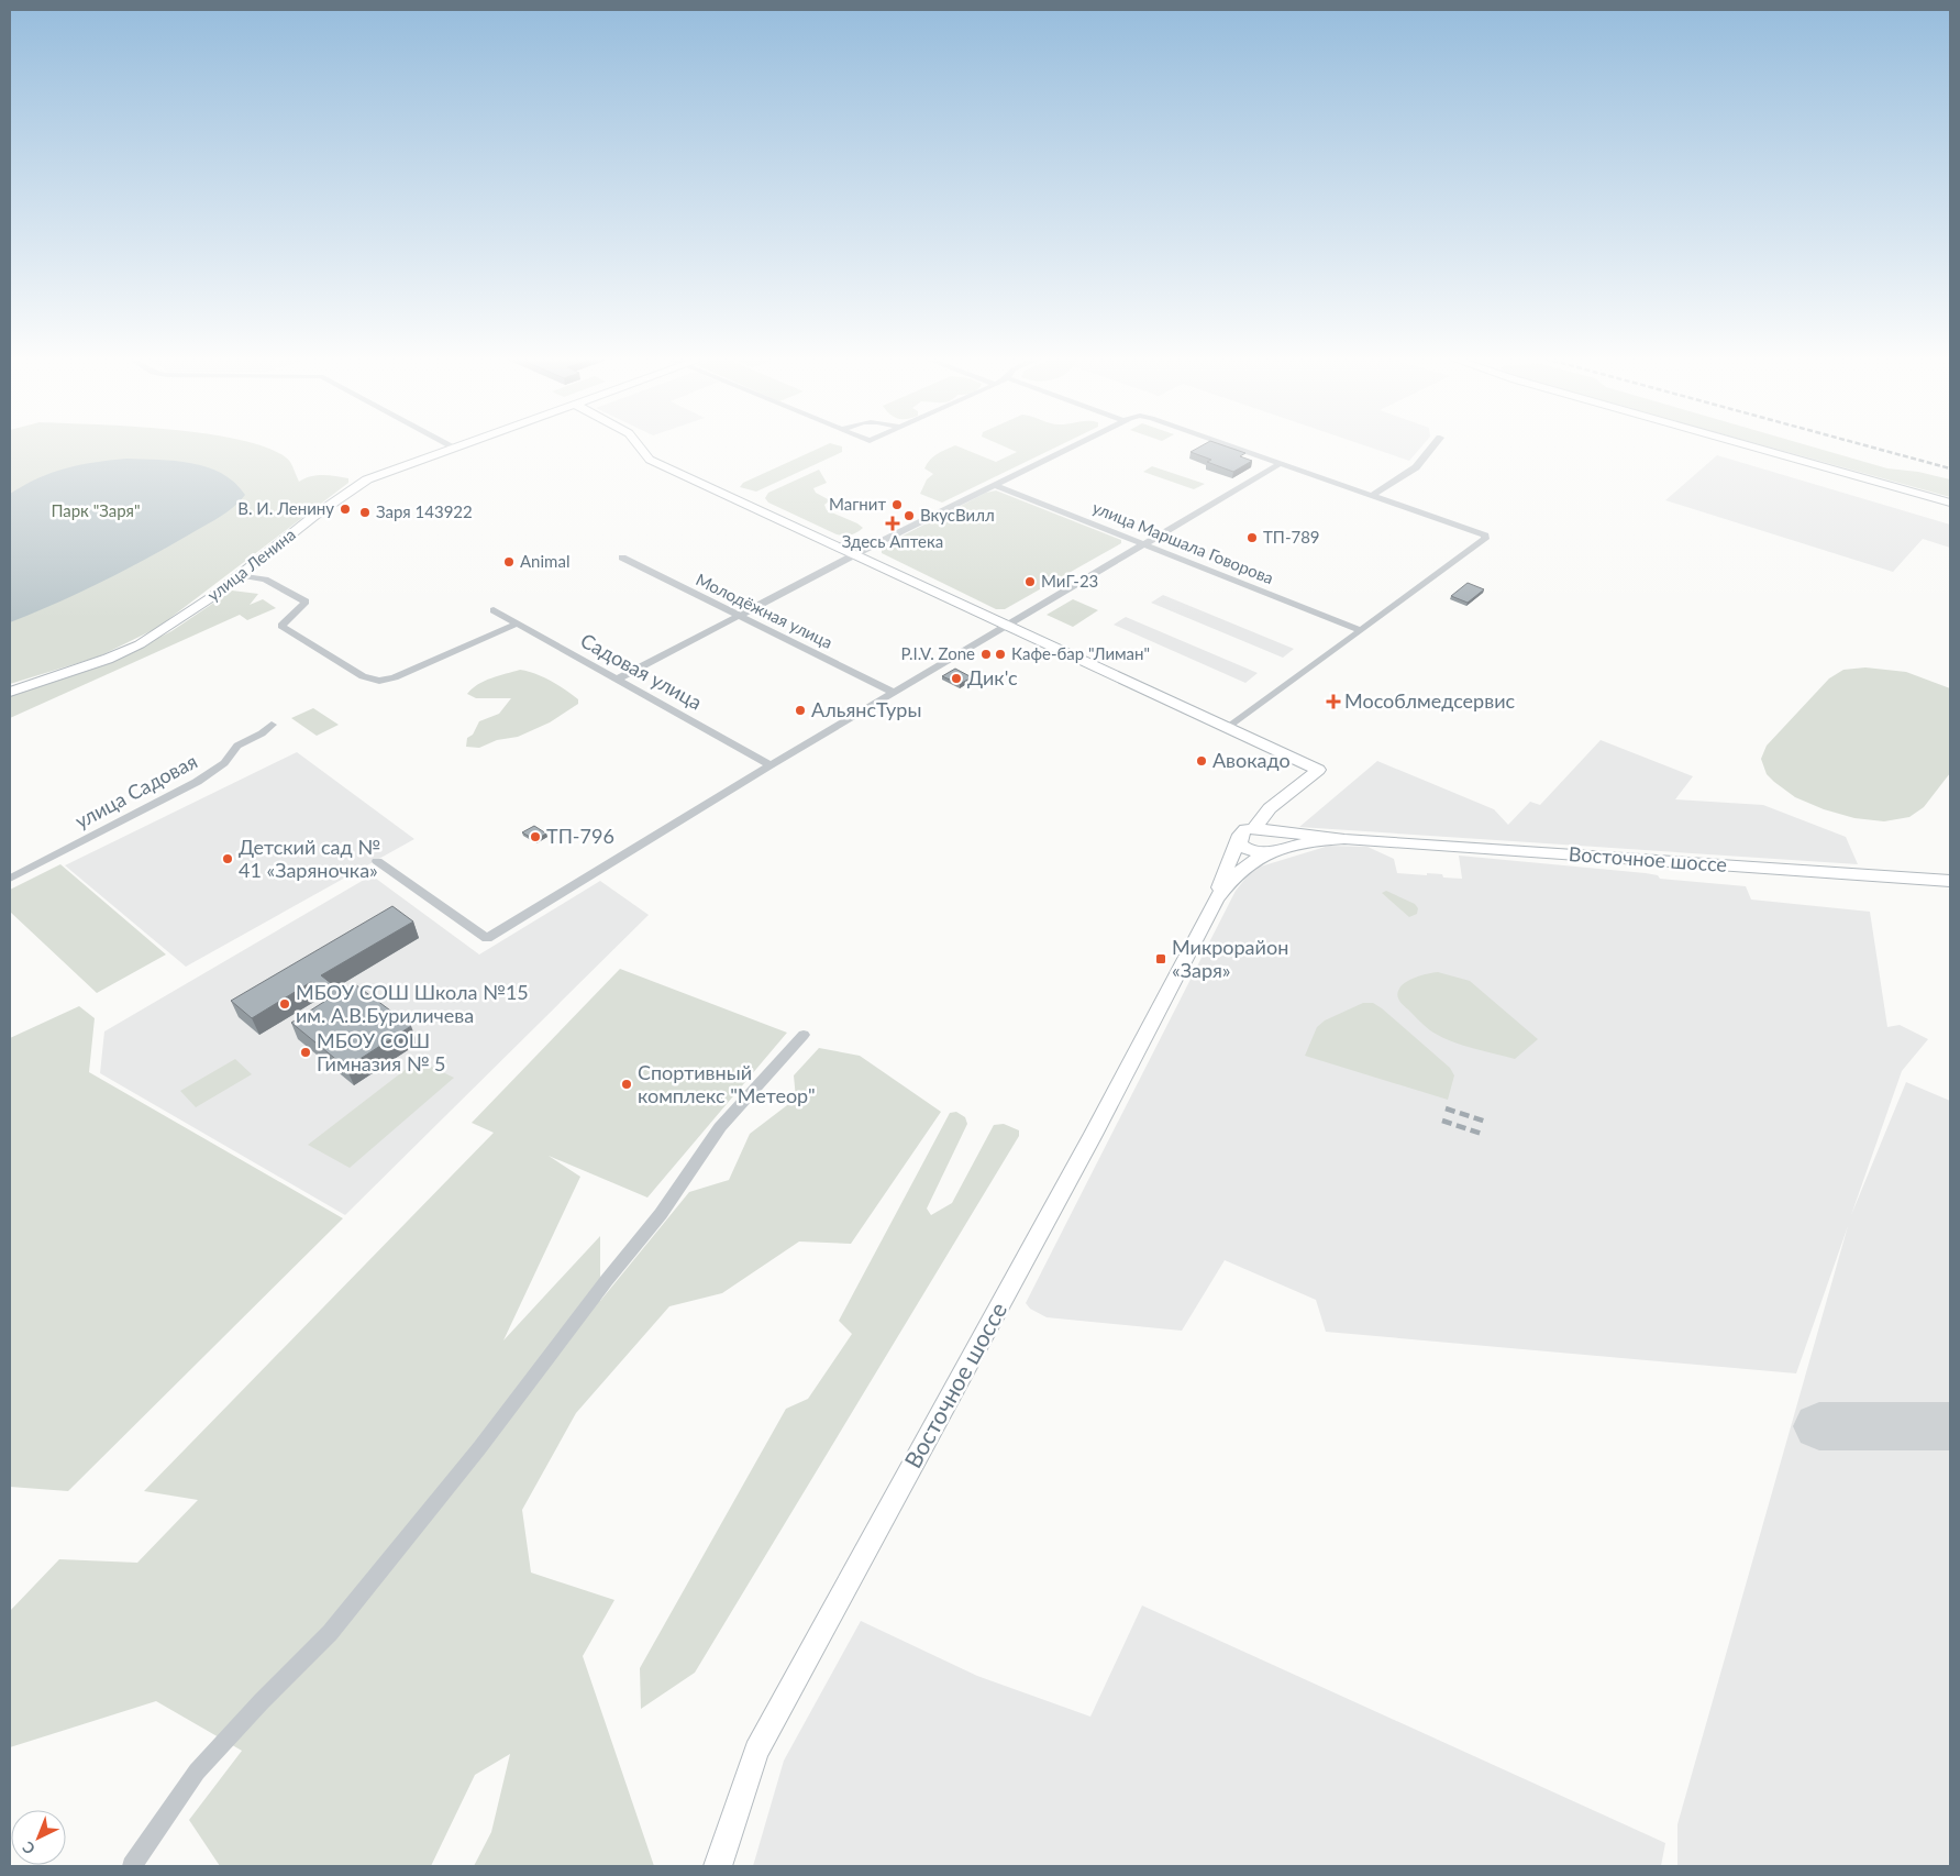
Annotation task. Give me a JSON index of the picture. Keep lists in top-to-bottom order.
{
  "streets": {
    "street": [
      "улица Маршала Говорова",
      "улица Ленина",
      "Молодёжная улица",
      "Садовая улица",
      "улица Садовая",
      "Восточное шоссе"
    ]
  },
  "parks": ["Парк \"Заря\""],
  "places": {
    "other": [
      "Магнит",
      "В. И. Ленину",
      "Заря 143922",
      "ВкусВилл",
      "ТП-789",
      "Animal",
      "МиГ-23",
      "P.I.V. Zone",
      "Кафе-бар \"Лиман\"",
      "Дик'с",
      "АльянсТуры",
      "Авокадо",
      "ТП-796",
      "Детский сад № 41 «Заряночка»",
      "МБОУ СОШ Школа №15 им. А.В.Буриличева",
      "МБОУ СОШ Гимназия № 5",
      "Спортивный комплекс \"Метеор\""
    ],
    "health": ["Здесь Аптека", "Мособлмедсервис"],
    "transit": ["Микрорайон «Заря»"]
  },
  "north": "bottom left"
}
